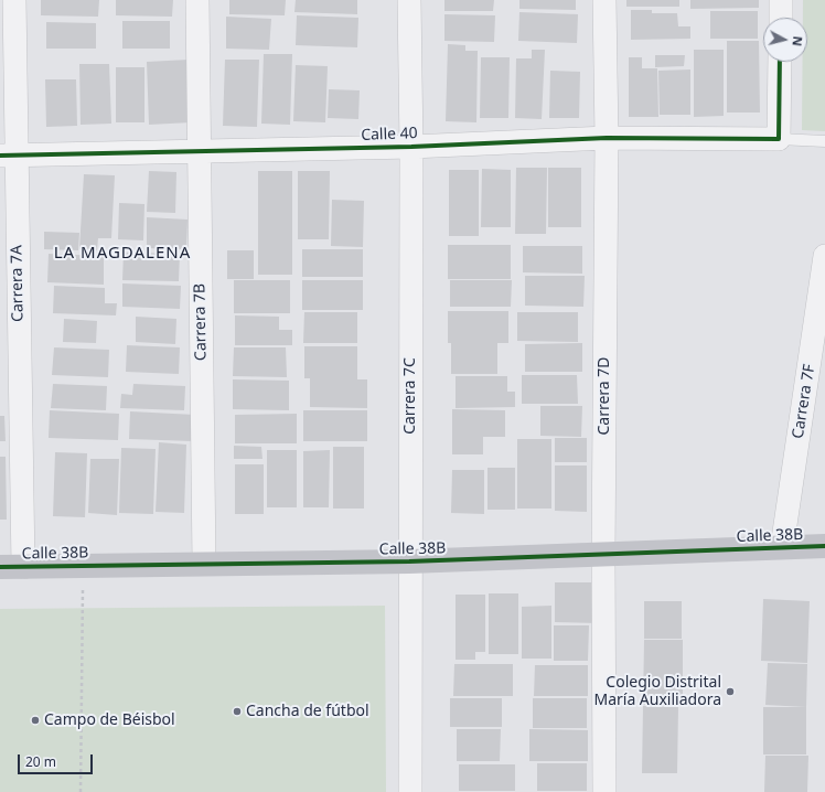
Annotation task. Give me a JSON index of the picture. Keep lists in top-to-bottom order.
{
  "streets": {
    "street": [
      "Calle 40",
      "Carrera 7A",
      "Carrera 7B",
      "Carrera 7C",
      "Carrera 7D",
      "Carrera 7F",
      "Calle 38B"
    ]
  },
  "crossings": [
    ["Calle 40", "Carrera 7A"],
    ["Calle 40", "Carrera 7B"],
    ["Calle 40", "Carrera 7C"],
    ["Calle 40", "Carrera 7D"],
    ["Carrera 7A", "Calle 38B"],
    ["Carrera 7B", "Calle 38B"],
    ["Carrera 7C", "Calle 38B"],
    ["Carrera 7D", "Calle 38B"],
    ["Carrera 7F", "Calle 38B"]
  ],
  "districts": ["LA MAGDALENA"],
  "places": ["Colegio Distrital María Auxiliadora", "Cancha de fútbol", "Campo de Béisbol"],
  "scale_bar": "20 m",
  "north": "right"
}
